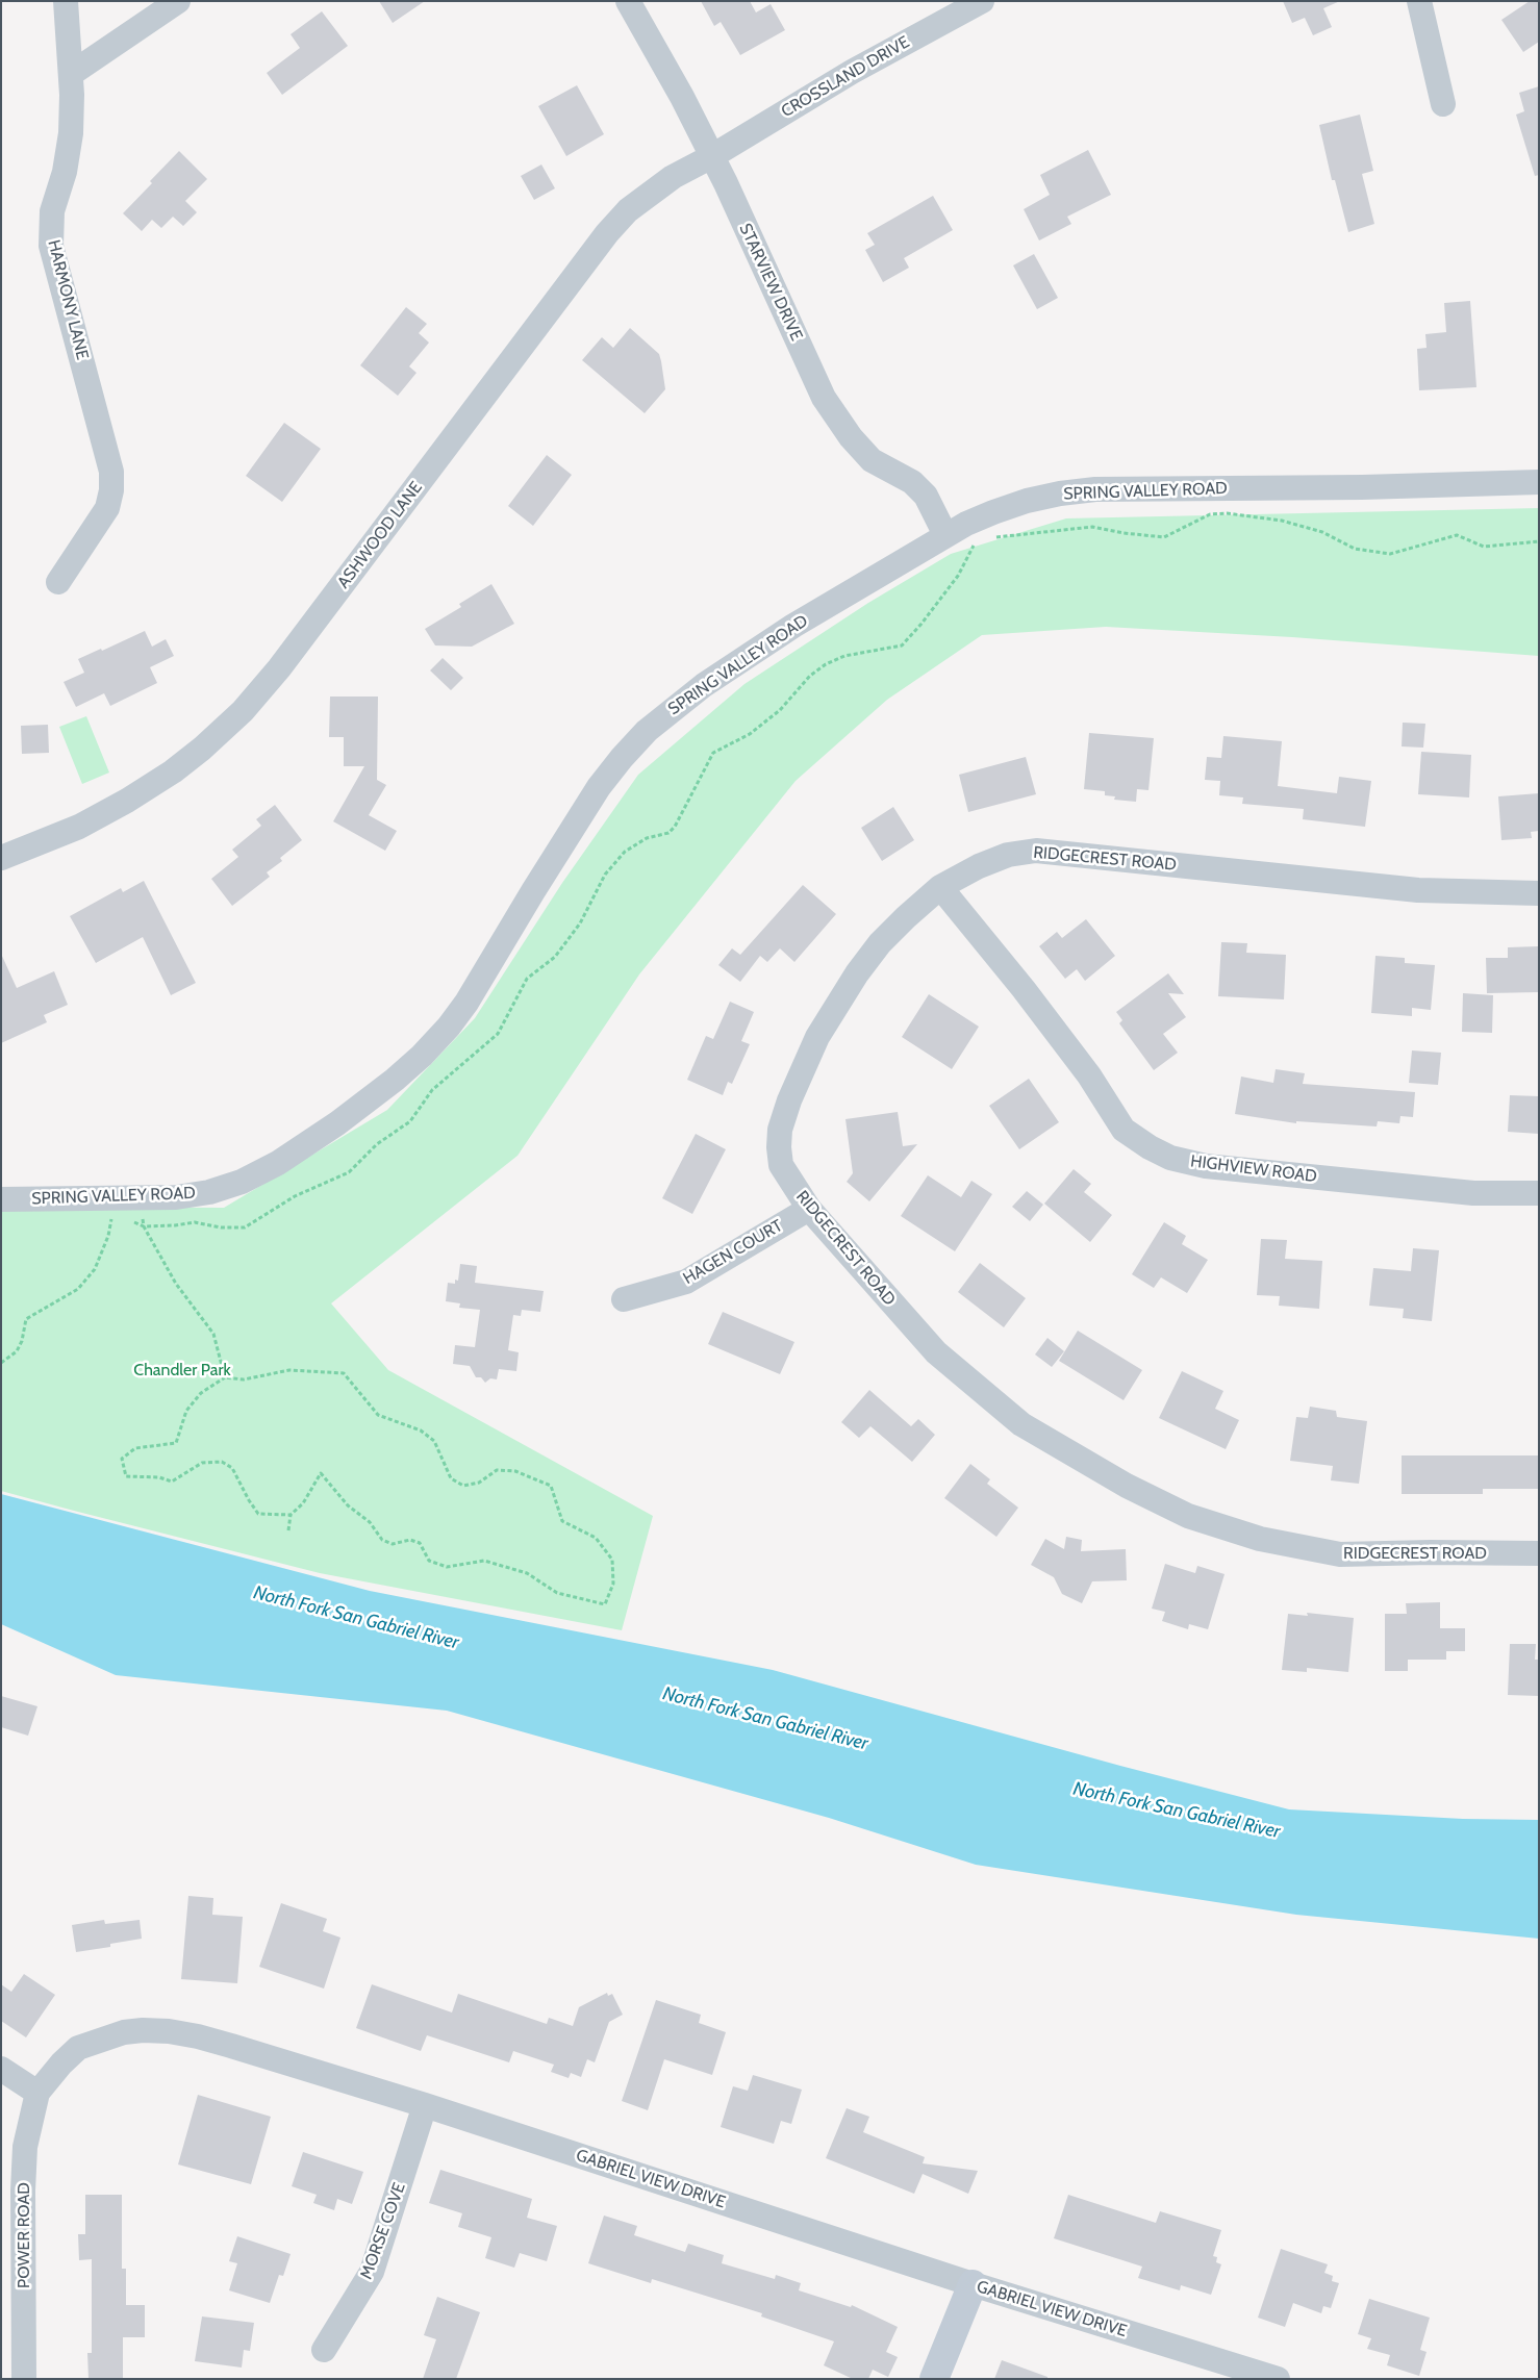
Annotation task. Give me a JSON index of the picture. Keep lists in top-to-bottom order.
{
  "streets": {
    "street": [
      "CROSSLAND DRIVE",
      "STARVIEW DRIVE",
      "HARMONY LANE",
      "SPRING VALLEY ROAD",
      "ASHWOOD LANE",
      "RIDGECREST ROAD",
      "HIGHVIEW ROAD",
      "HAGEN COURT",
      "GABRIEL VIEW DRIVE",
      "MORSE COVE",
      "POWER ROAD"
    ]
  },
  "crossings": [
    ["CROSSLAND DRIVE", "STARVIEW DRIVE"],
    ["CROSSLAND DRIVE", "ASHWOOD LANE"],
    ["STARVIEW DRIVE", "SPRING VALLEY ROAD"],
    ["STARVIEW DRIVE", "ASHWOOD LANE"],
    ["RIDGECREST ROAD", "HIGHVIEW ROAD"],
    ["RIDGECREST ROAD", "HAGEN COURT"],
    ["GABRIEL VIEW DRIVE", "MORSE COVE"],
    ["GABRIEL VIEW DRIVE", "POWER ROAD"]
  ],
  "water": ["North Fork San Gabriel River"],
  "parks": ["Chandler Park"]
}
